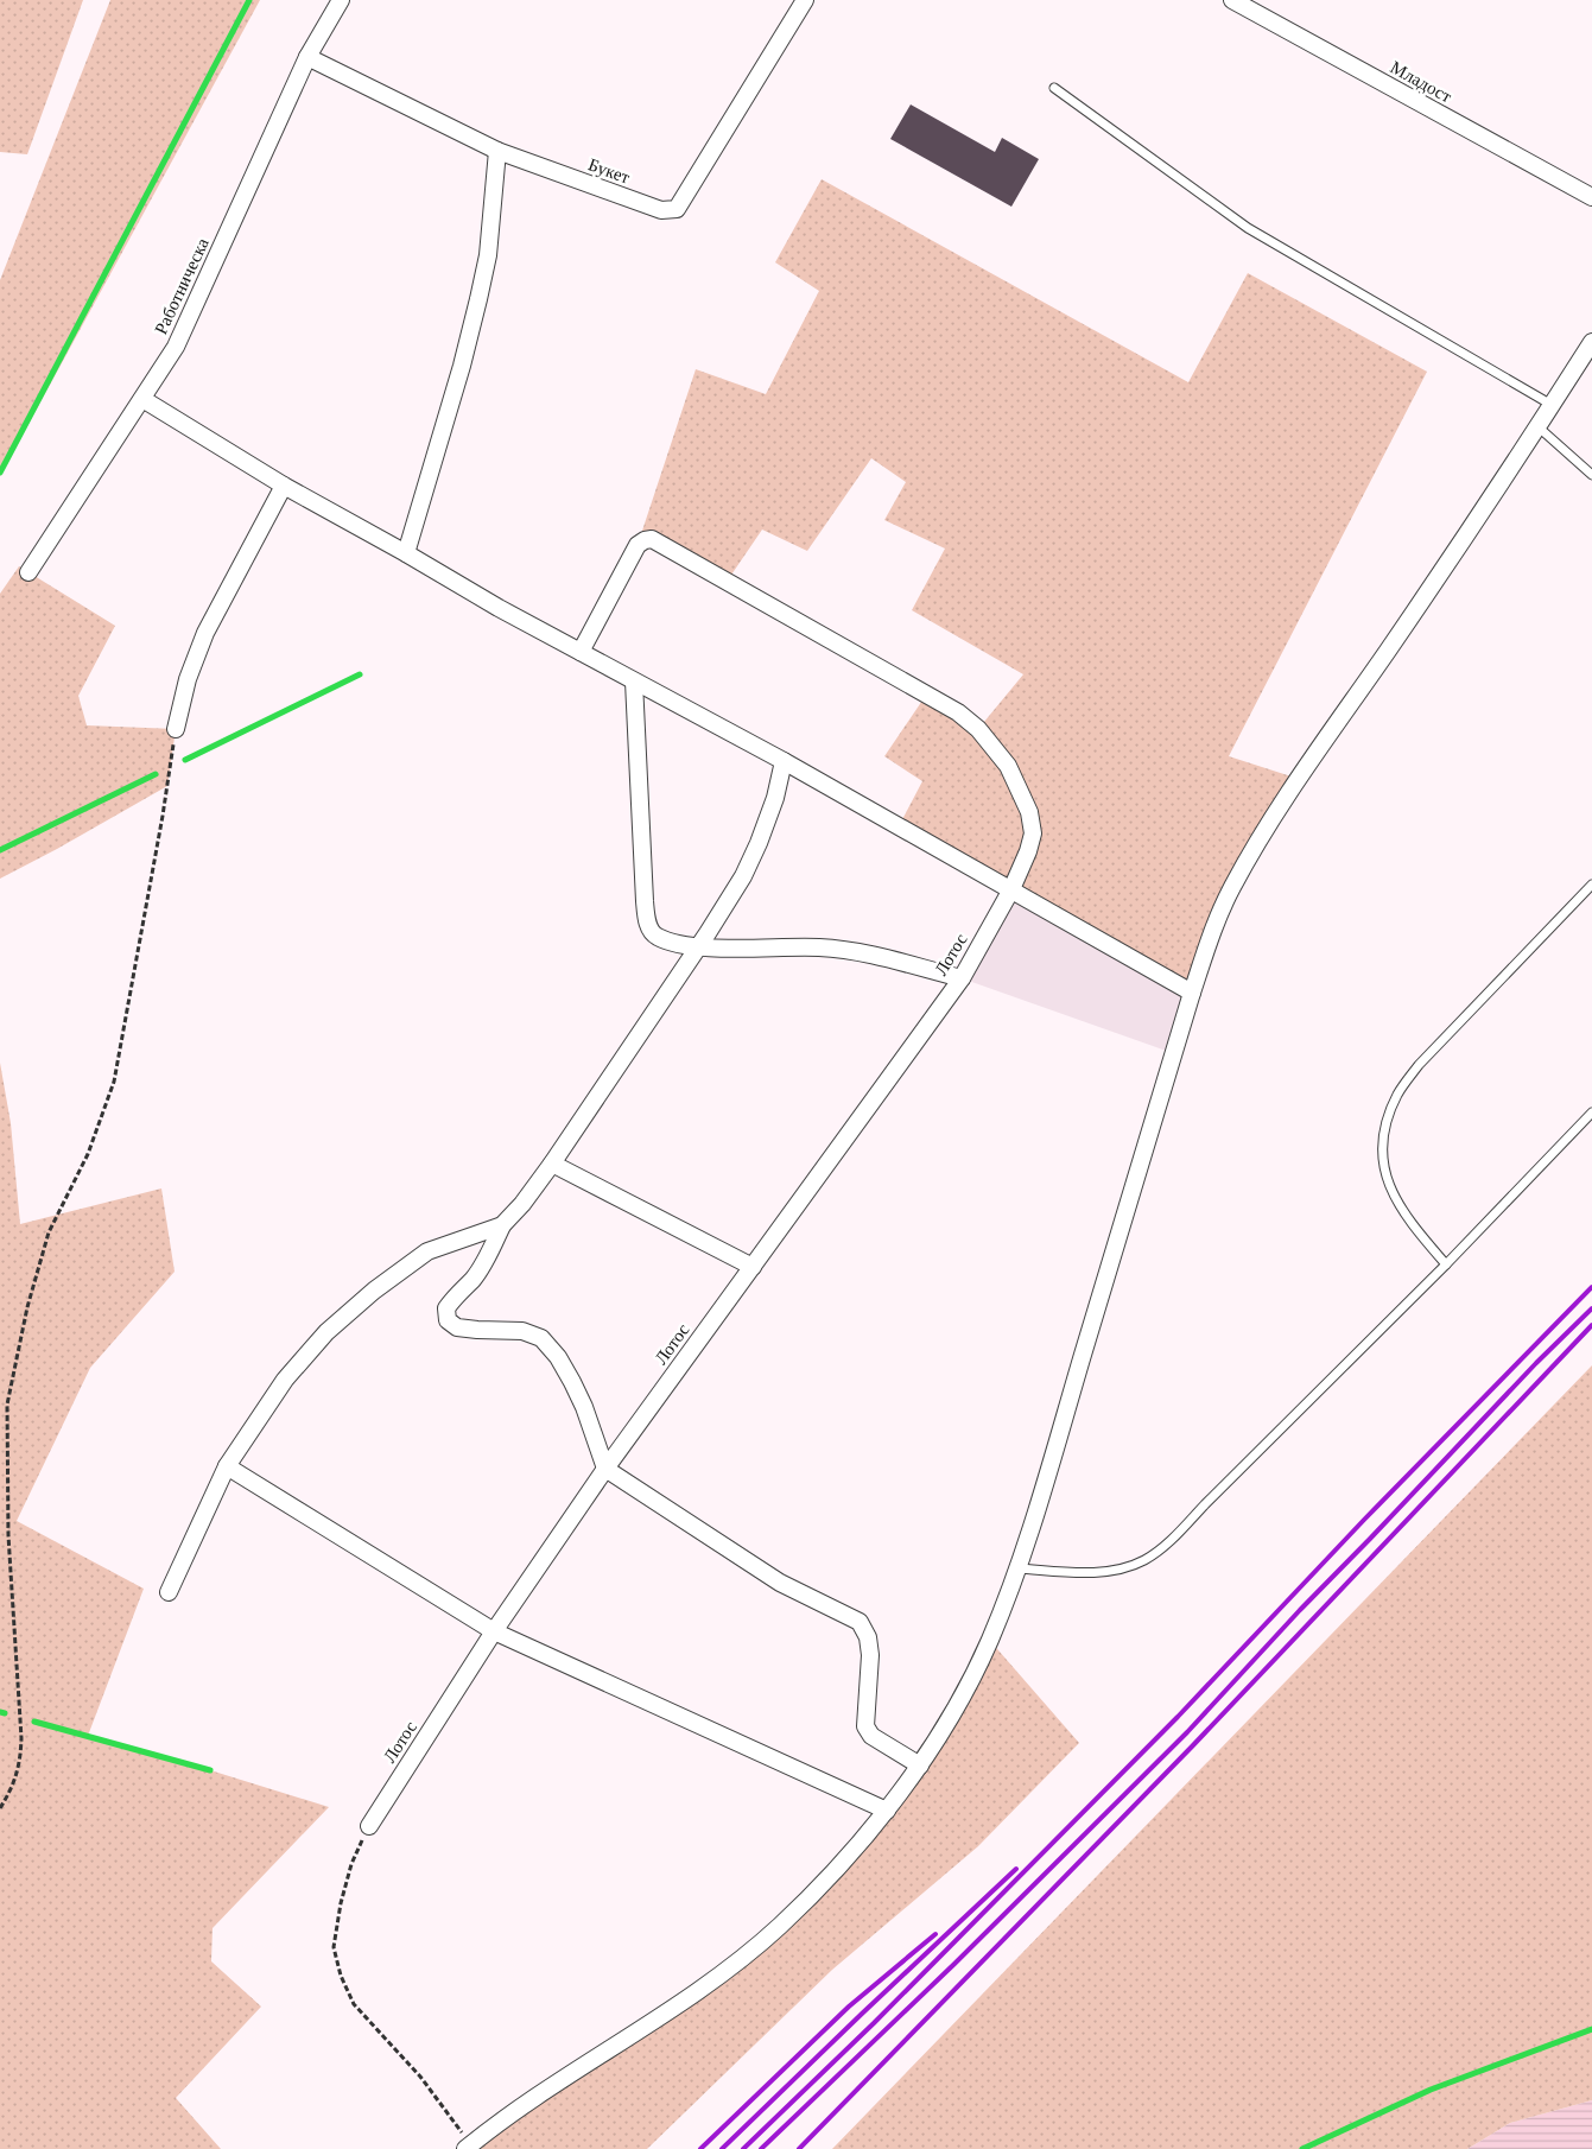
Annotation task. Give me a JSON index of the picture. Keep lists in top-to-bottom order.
{
  "streets": {
    "street": [
      "Младост",
      "Букет",
      "Работническа",
      "Лотос"
    ]
  },
  "crossings": [
    ["Букет", "Работническа"]
  ]
}
